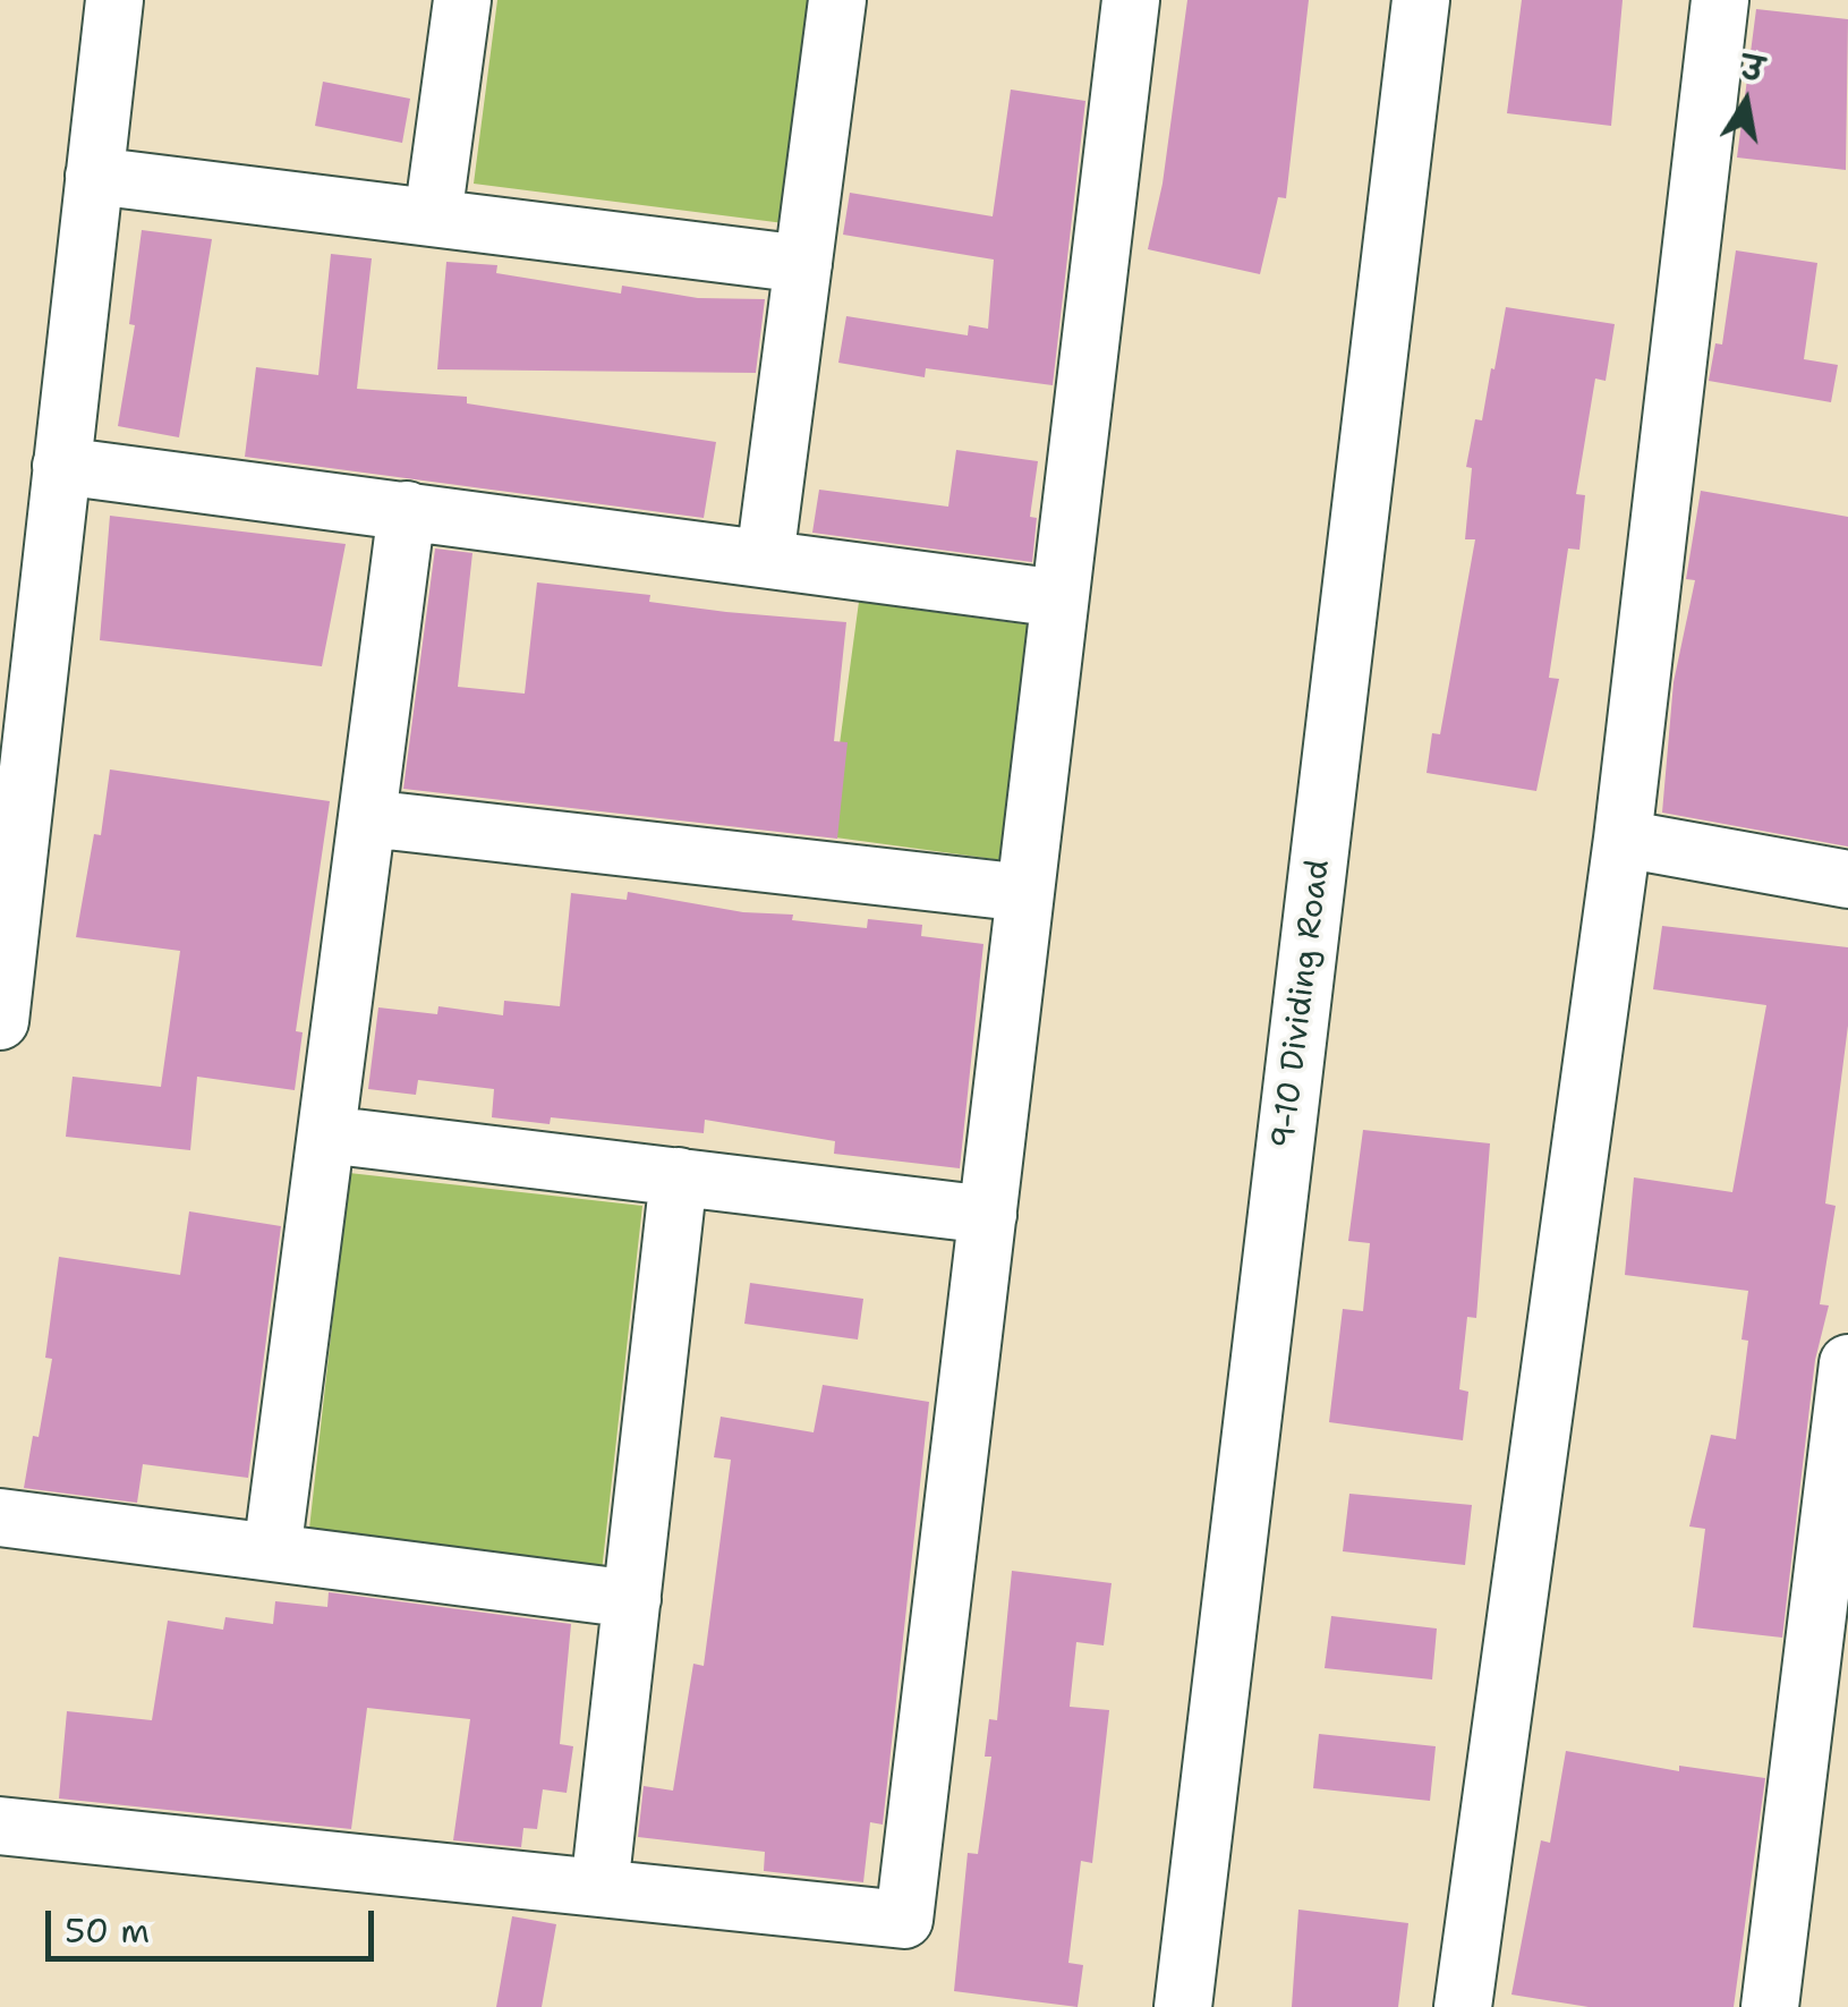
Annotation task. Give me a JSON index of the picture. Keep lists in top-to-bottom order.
{
  "streets": {
    "street": ["9-10 Dividing Road"]
  },
  "scale_bar": "50 m",
  "north": "top"
}
